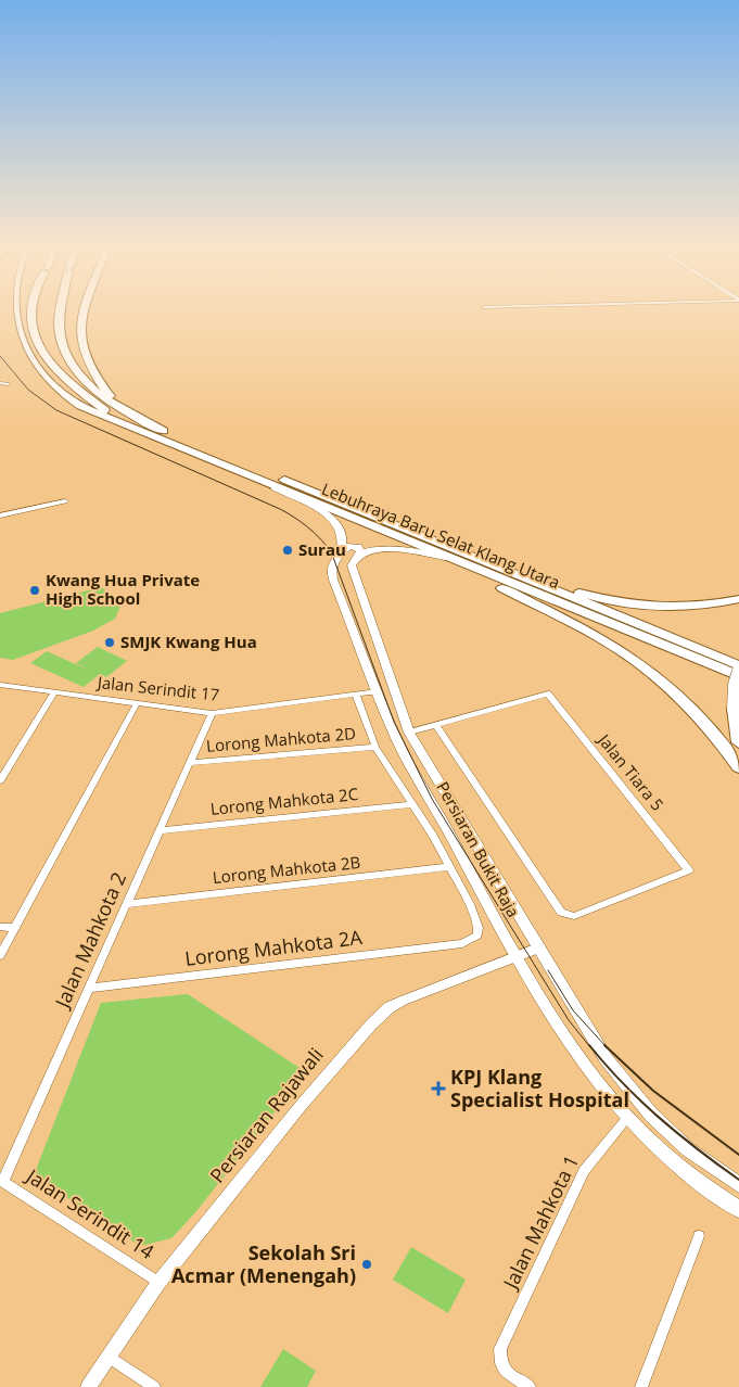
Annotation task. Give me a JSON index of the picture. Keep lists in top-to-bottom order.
{
  "streets": {
    "highway": ["Lebuhraya Baru Selat Klang Utara"],
    "main road": ["Persiaran Bukit Raja"],
    "street": [
      "Jalan Serindit 17",
      "Lorong Mahkota 2D",
      "Jalan Tiara 5",
      "Lorong Mahkota 2C",
      "Lorong Mahkota 2B",
      "Jalan Mahkota 2",
      "Lorong Mahkota 2A",
      "Persiaran Rajawali",
      "Jalan Serindit 14",
      "Jalan Mahkota 1"
    ]
  },
  "crossings": [
    ["Lebuhraya Baru Selat Klang Utara", "Persiaran Bukit Raja"],
    ["Jalan Serindit 17", "Persiaran Bukit Raja"],
    ["Jalan Serindit 17", "Jalan Mahkota 2"],
    ["Lorong Mahkota 2D", "Jalan Mahkota 2"],
    ["Lorong Mahkota 2C", "Jalan Mahkota 2"],
    ["Persiaran Bukit Raja", "Persiaran Rajawali"],
    ["Persiaran Bukit Raja", "Jalan Mahkota 1"],
    ["Lorong Mahkota 2B", "Jalan Mahkota 2"],
    ["Lorong Mahkota 2B", "Lorong Mahkota 2A"],
    ["Jalan Mahkota 2", "Lorong Mahkota 2A"],
    ["Jalan Mahkota 2", "Jalan Serindit 14"],
    ["Persiaran Rajawali", "Jalan Serindit 14"]
  ],
  "places": {
    "other": [
      "Surau",
      "Kwang Hua Private High School",
      "SMJK Kwang Hua",
      "Sekolah Sri Acmar (Menengah)"
    ],
    "health": ["KPJ Klang Specialist Hospital"]
  }
}
